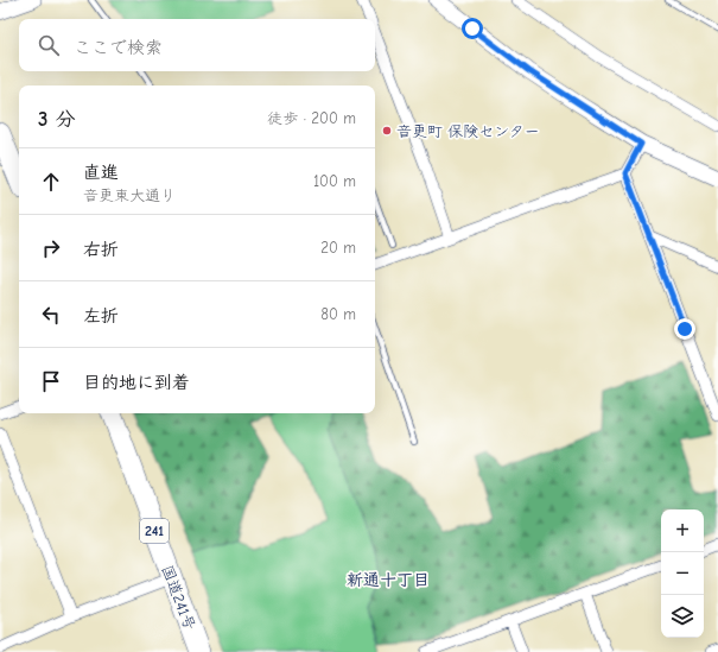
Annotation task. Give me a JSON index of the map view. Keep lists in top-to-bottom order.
{
  "streets": {
    "highway": ["241", "国道241号"]
  },
  "districts": ["新通十丁目"],
  "places": ["音更町 保険センター"],
  "page": {
    "search": "ここで検索",
    "heading": ["3 分", "徒歩 · 200 m"],
    "list": [
      ["直進", "音更東大通り", "100 m"],
      ["右折", "20 m"],
      ["左折", "80 m"],
      "目的地に到着"
    ],
    "map_buttons": ["+", "−"]
  }
}
